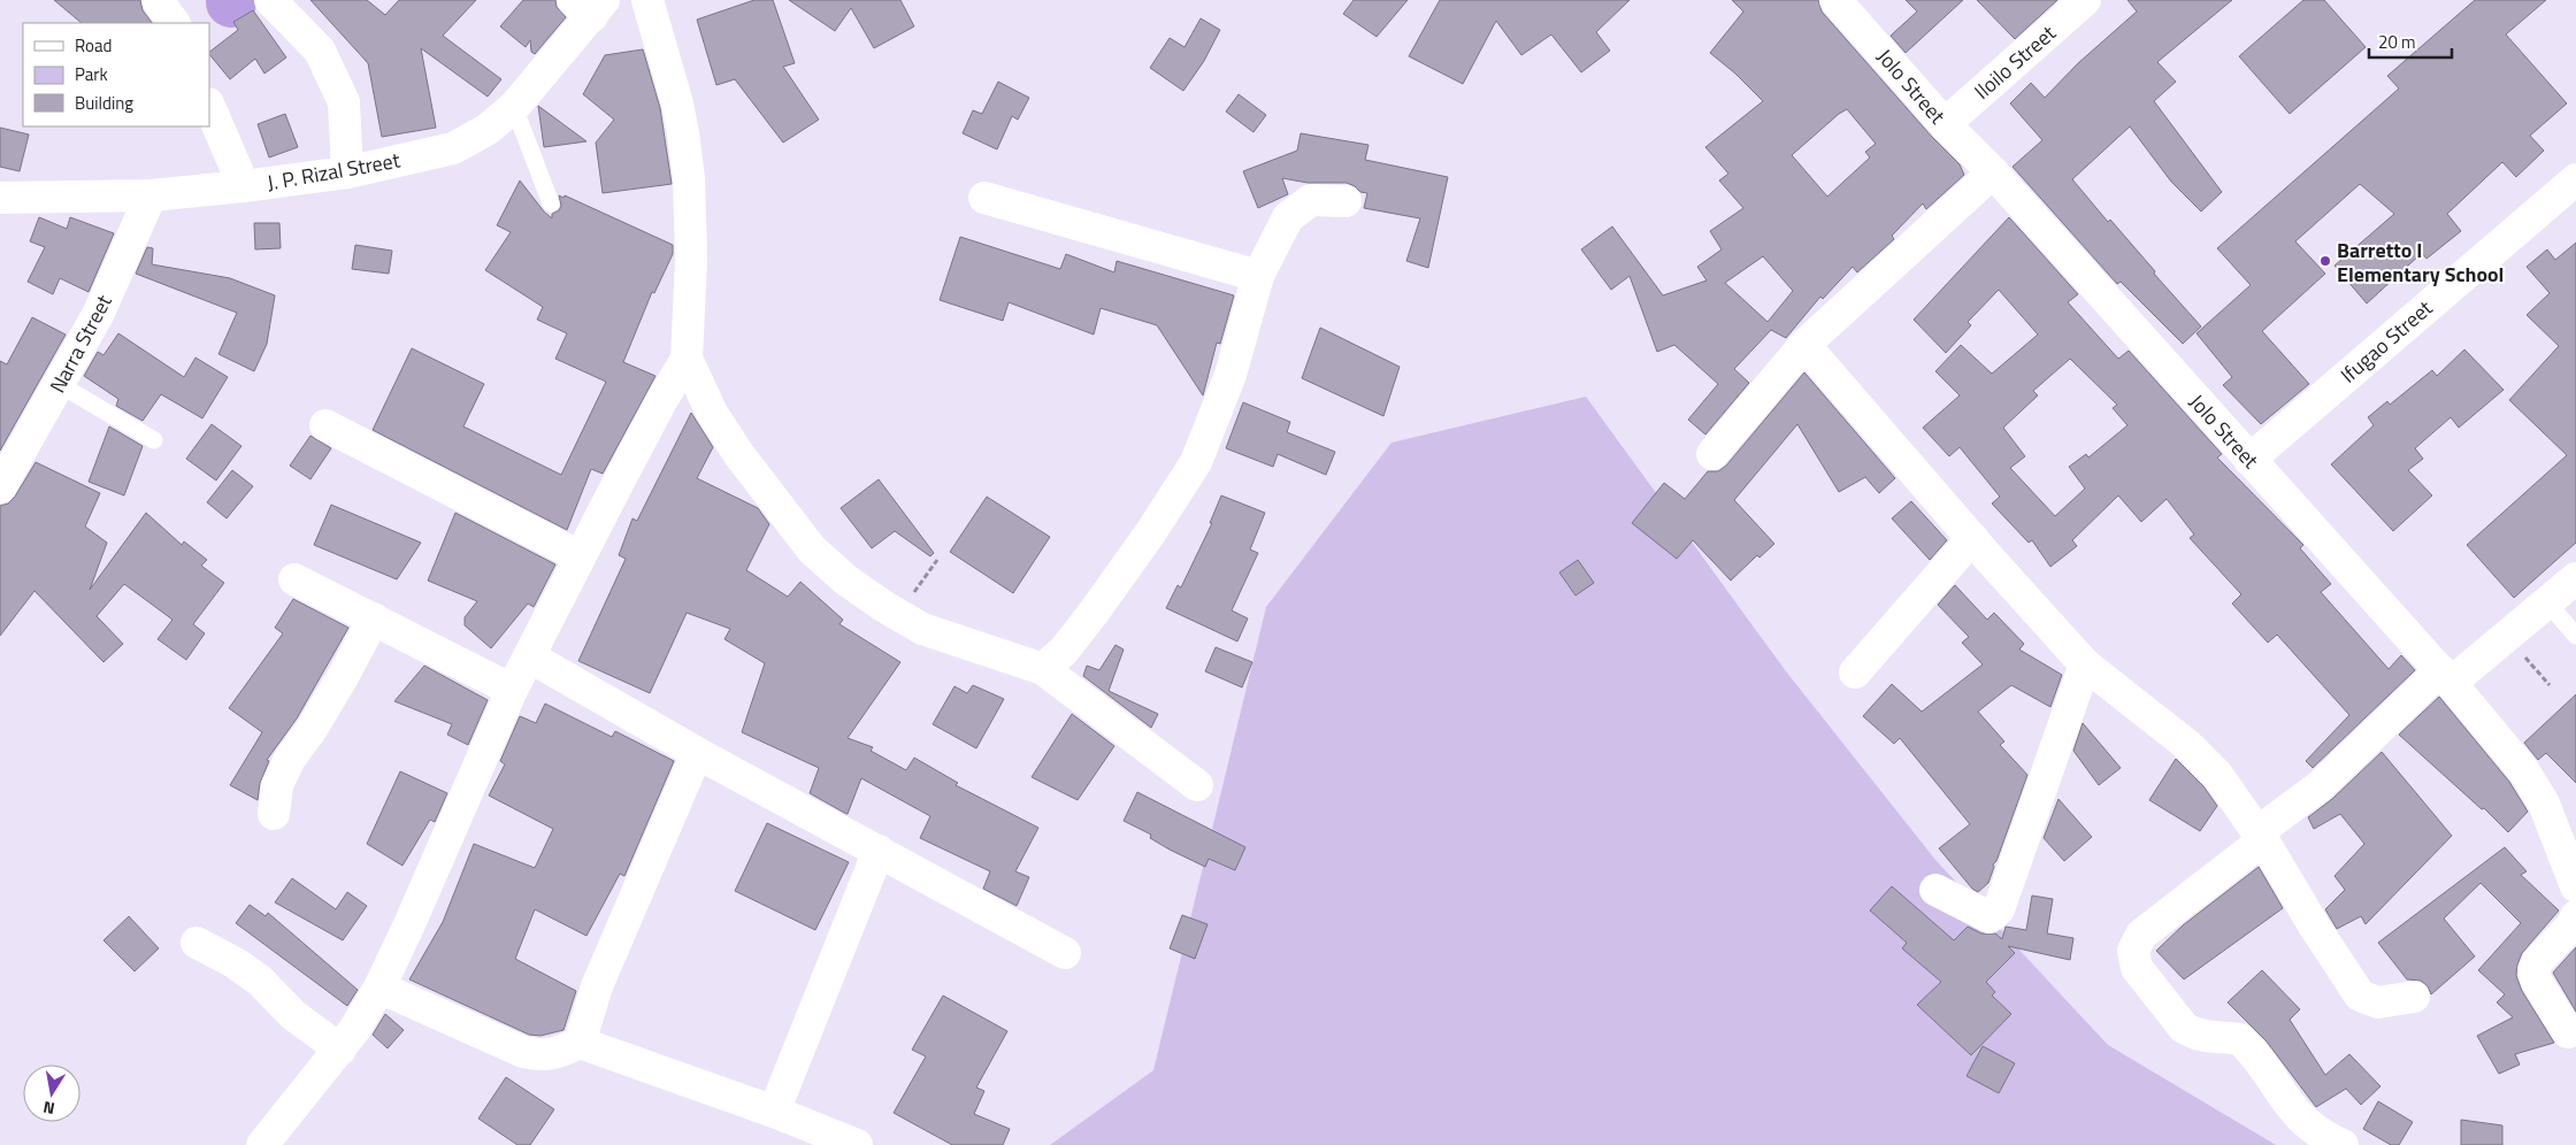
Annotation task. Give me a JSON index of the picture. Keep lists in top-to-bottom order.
{
  "streets": {
    "street": [
      "Iloilo Street",
      "Jolo Street",
      "J. P. Rizal Street",
      "Ifugao Street",
      "Narra Street"
    ]
  },
  "crossings": [
    ["Iloilo Street", "Jolo Street"],
    ["Jolo Street", "Ifugao Street"],
    ["J. P. Rizal Street", "Narra Street"]
  ],
  "places": ["Barretto I Elementary School"],
  "legend": ["Road", "Park", "Building"],
  "scale_bar": "20 m",
  "north": "bottom"
}
